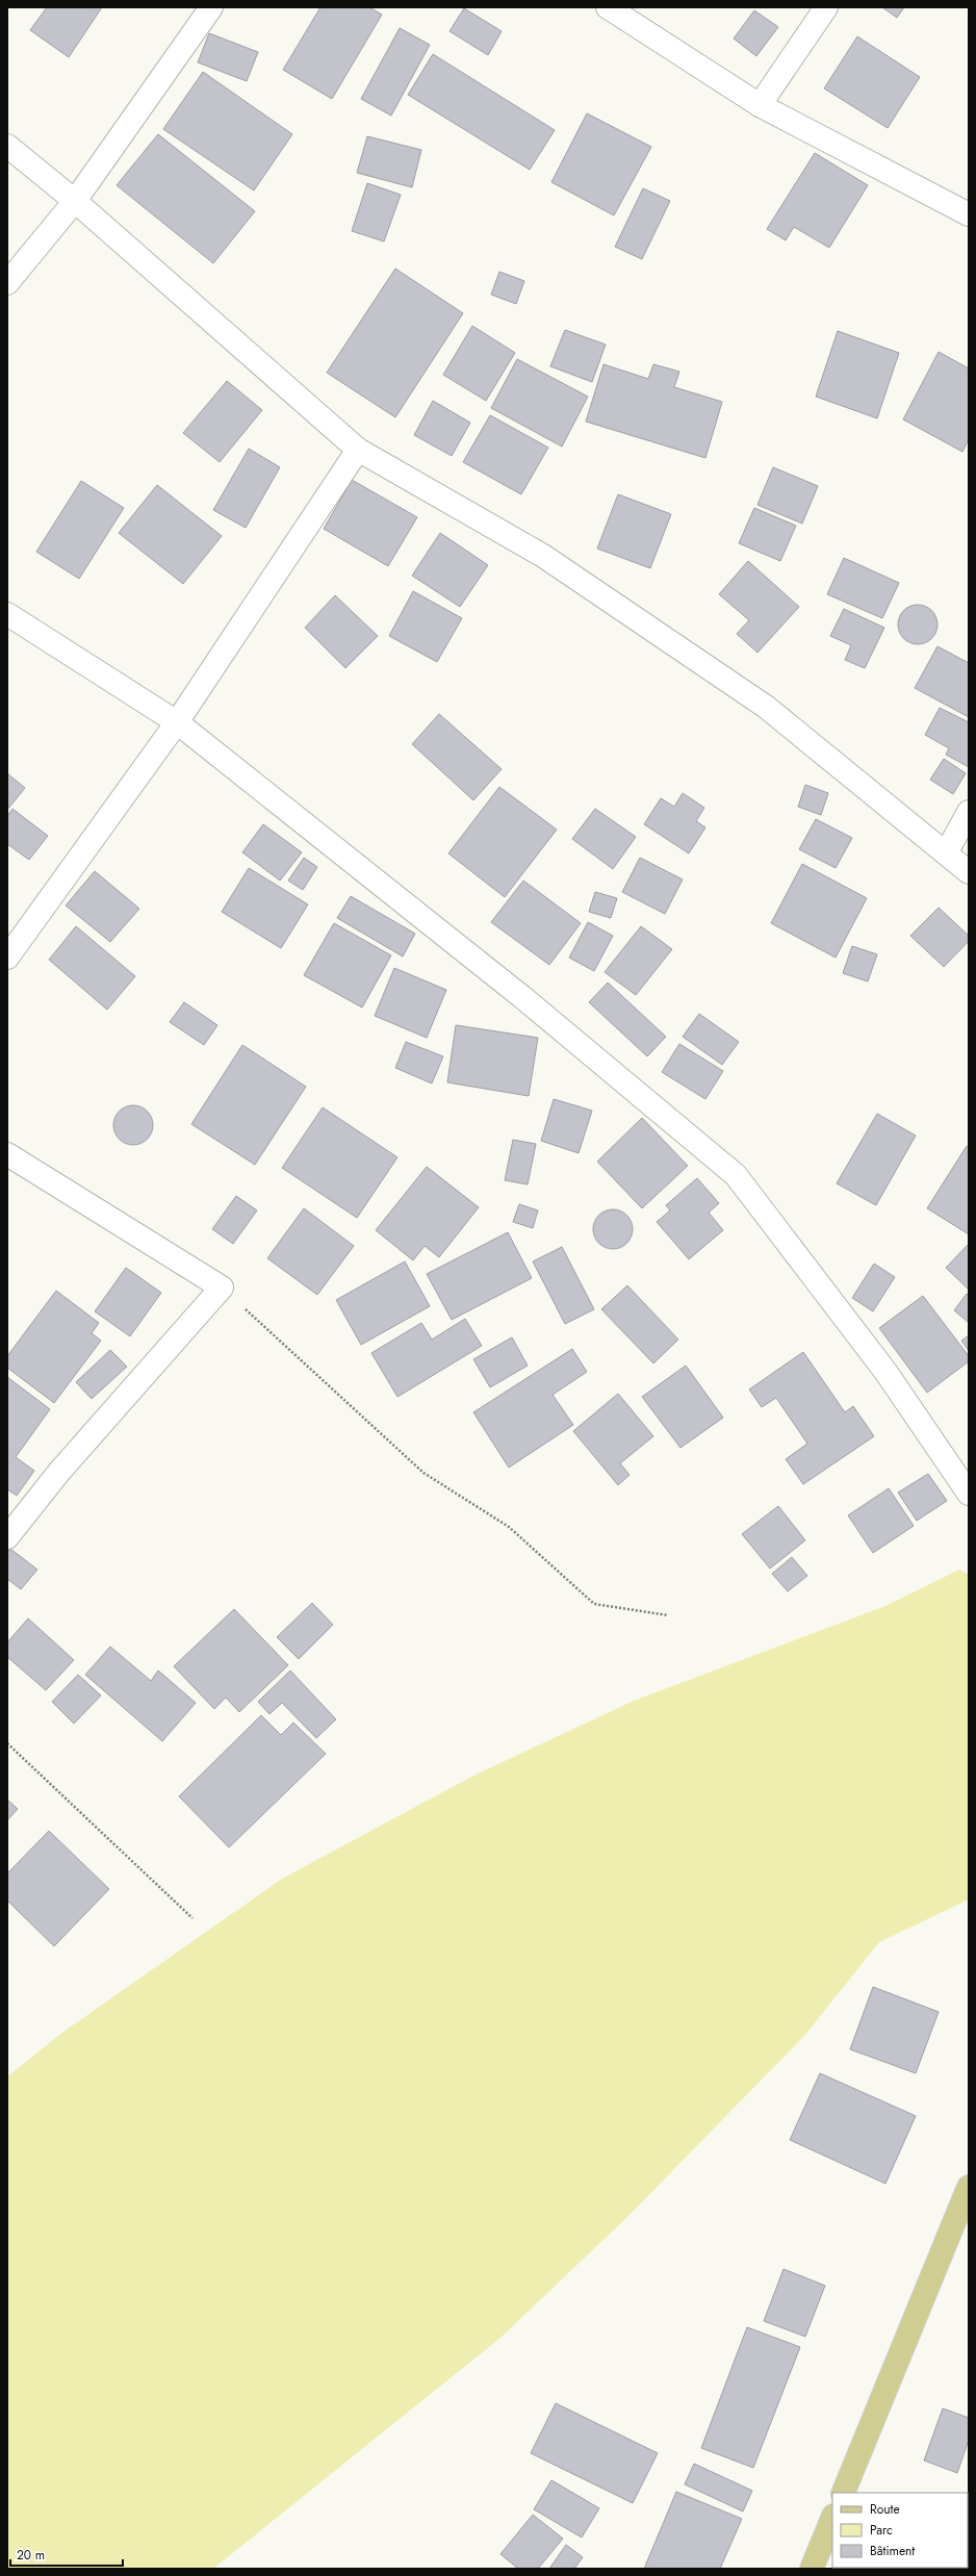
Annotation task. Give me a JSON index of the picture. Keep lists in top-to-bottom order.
{
  "legend": ["Route", "Parc", "Bâtiment"],
  "scale_bar": "20 m"
}
